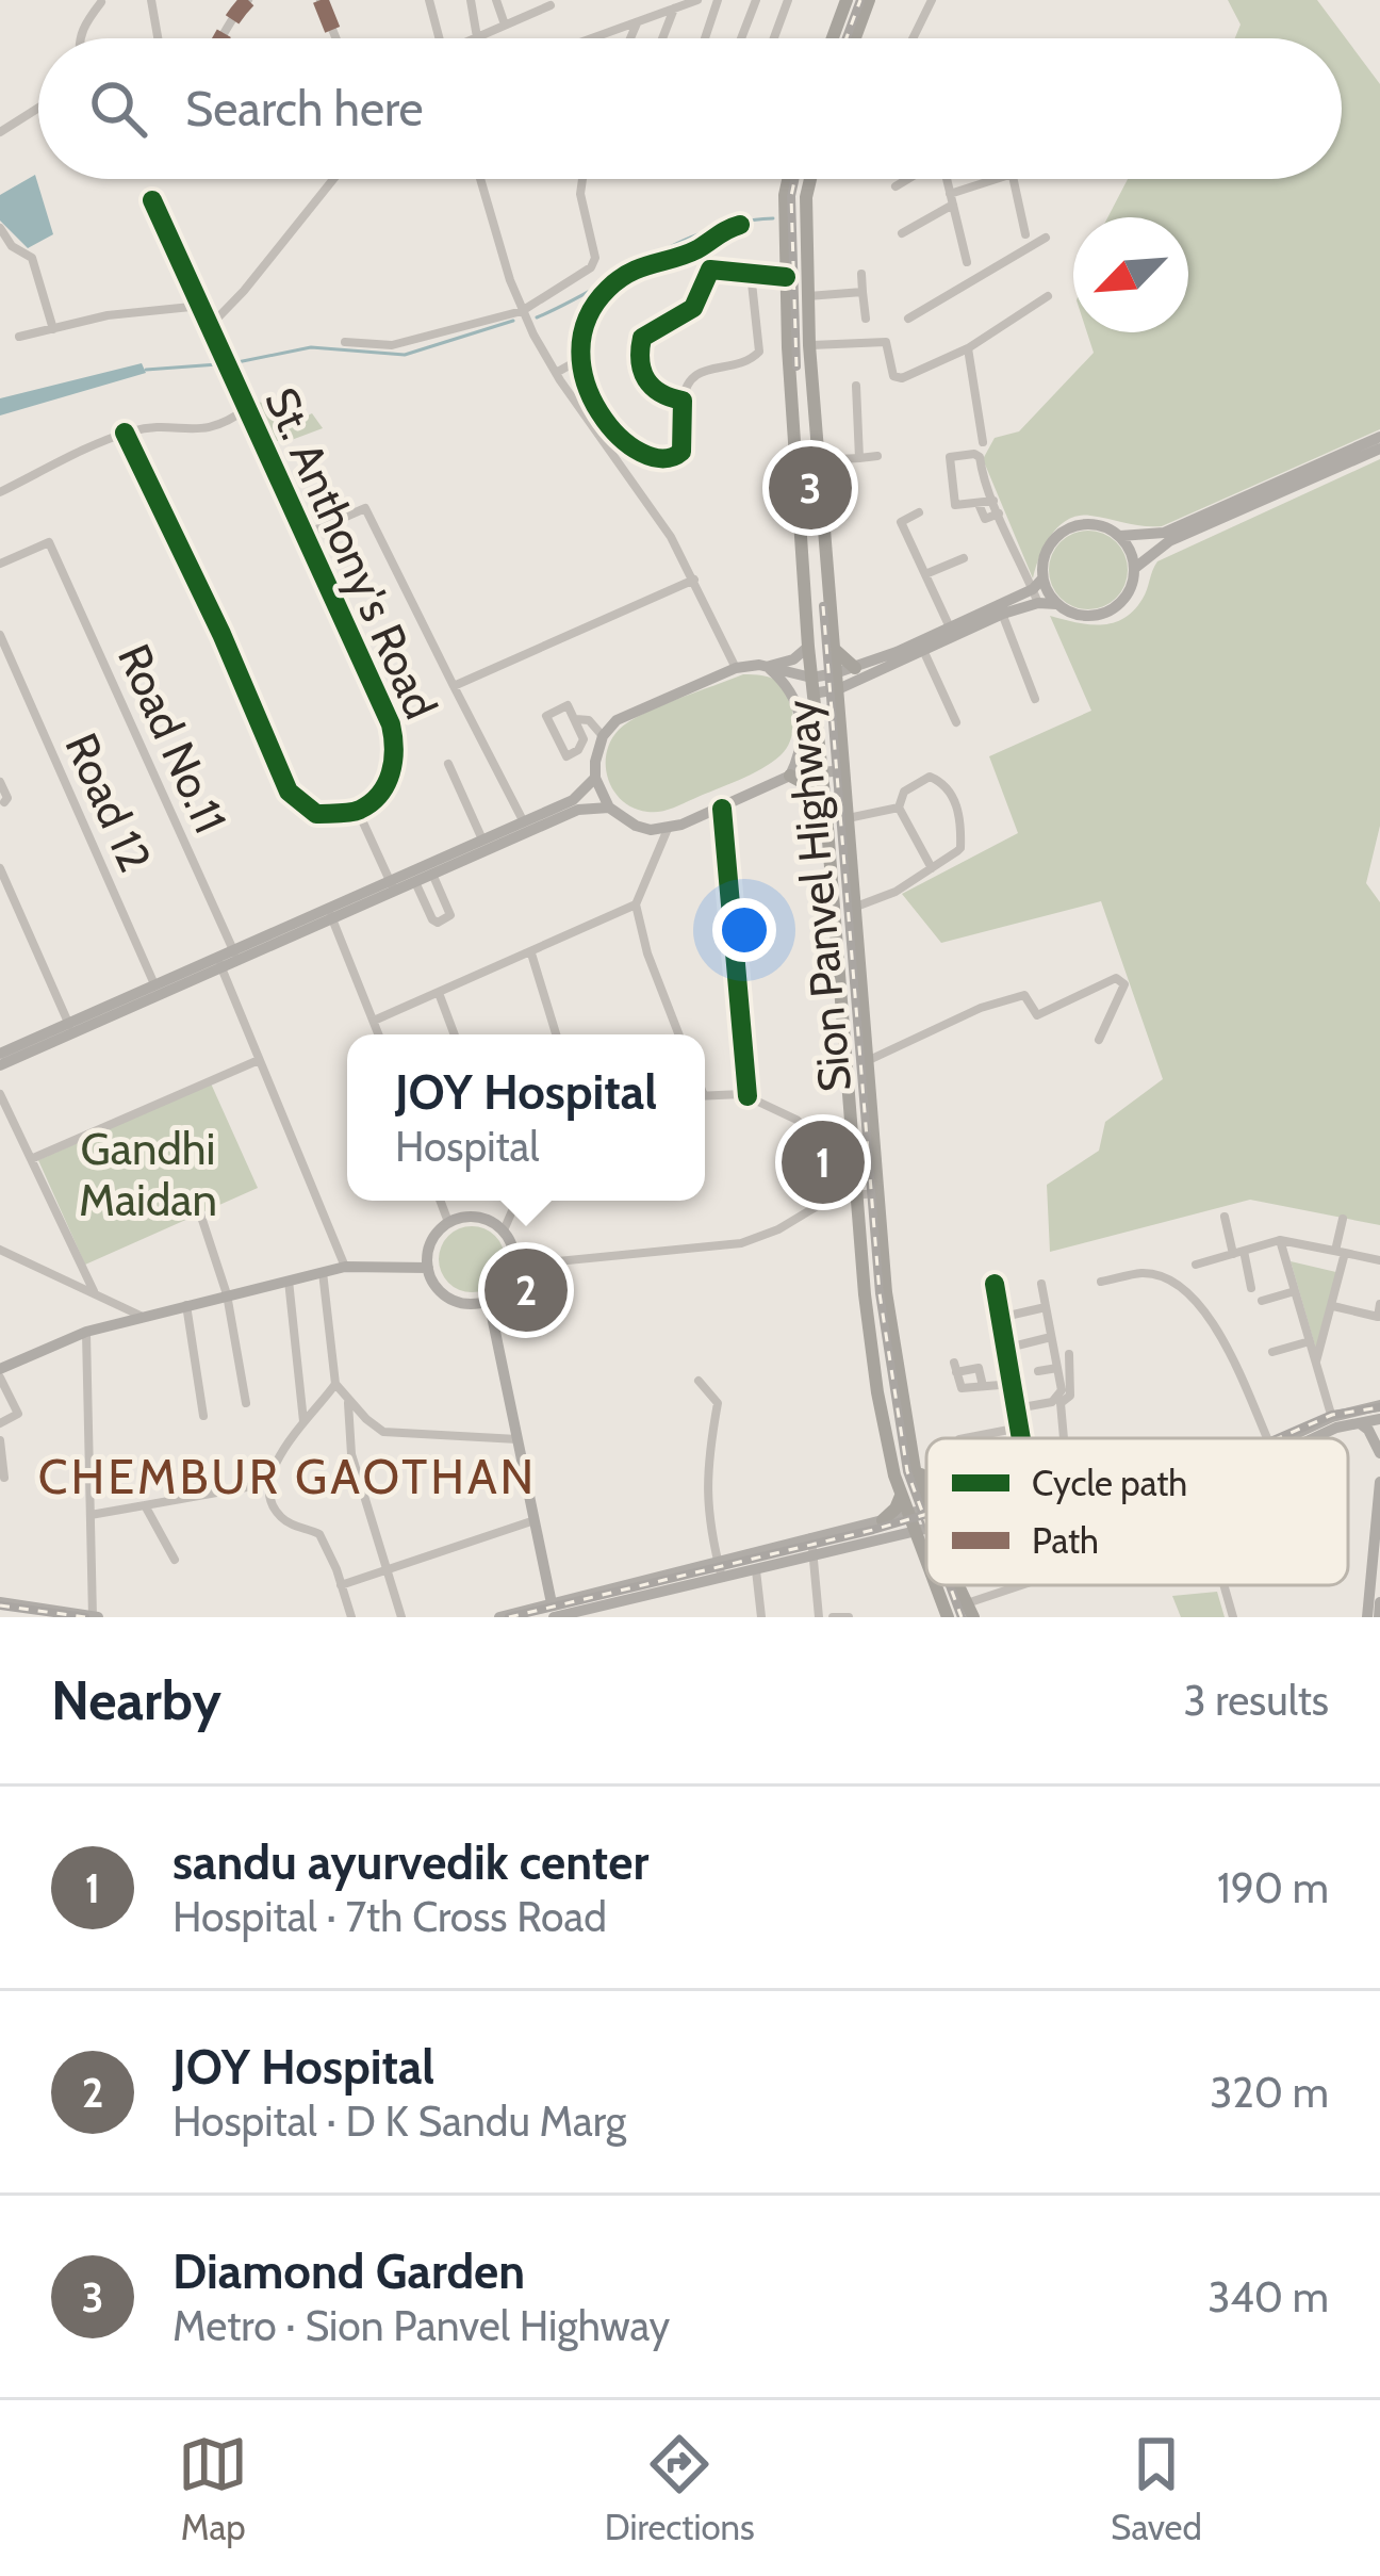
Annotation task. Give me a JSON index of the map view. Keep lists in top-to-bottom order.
{
  "streets": {
    "highway": ["Sion Panvel Highway"],
    "street": ["St. Anthony's Road", "Road No.11", "Road 12"]
  },
  "districts": ["CHEMBUR GAOTHAN"],
  "parks": ["Gandhi Maidan"],
  "legend": ["Cycle path", "Path"],
  "north": "bottom left",
  "page": {
    "search": "Search here",
    "pins": ["3", "1", "2"],
    "popup": ["JOY Hospital", "Hospital"],
    "heading": ["Nearby", "3 results"],
    "list": [
      {
        "mark": "1",
        "name": "sandu ayurvedik center",
        "note": "Hospital · 7th Cross Road",
        "value": "190 m"
      },
      {
        "mark": "2",
        "name": "JOY Hospital",
        "note": "Hospital · D K Sandu Marg",
        "value": "320 m"
      },
      {
        "mark": "3",
        "name": "Diamond Garden",
        "note": "Metro · Sion Panvel Highway",
        "value": "340 m"
      }
    ],
    "nav": ["Map", "Directions", "Saved"]
  }
}
